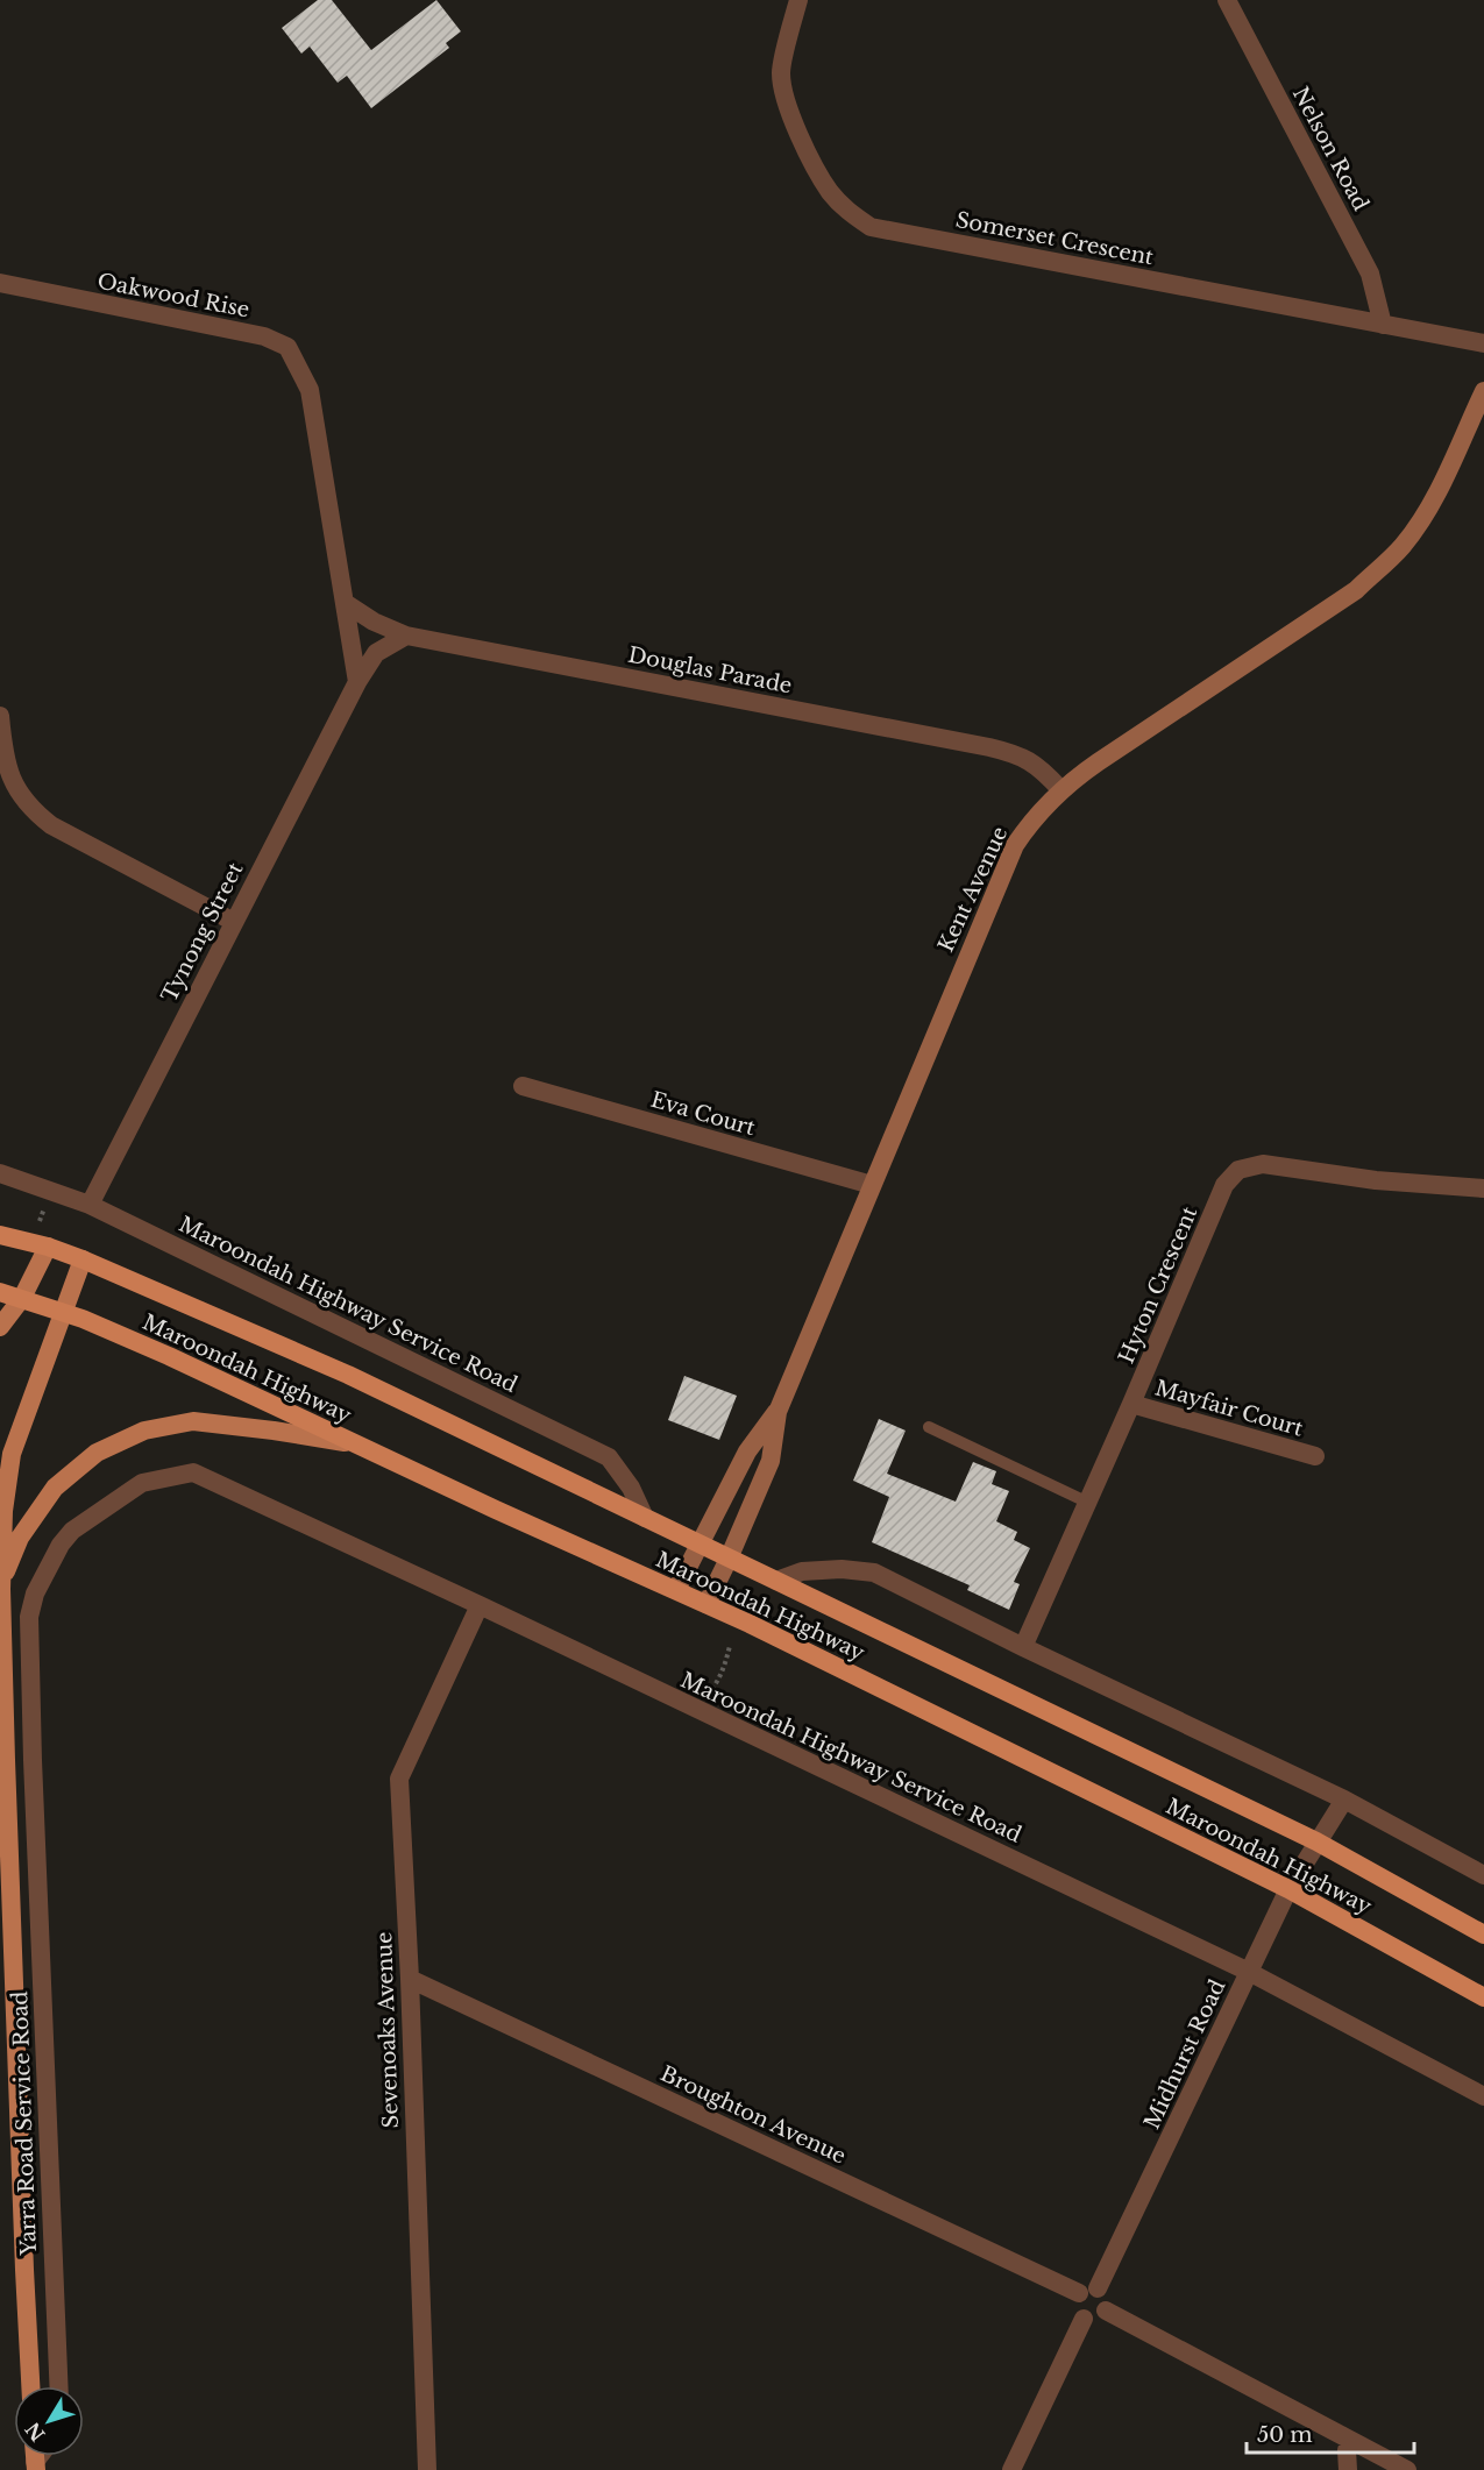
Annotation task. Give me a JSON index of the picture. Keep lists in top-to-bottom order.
{
  "streets": {
    "highway": ["Maroondah Highway"],
    "main road": ["Kent Avenue"],
    "street": [
      "Nelson Road",
      "Somerset Crescent",
      "Oakwood Rise",
      "Douglas Parade",
      "Tynong Street",
      "Eva Court",
      "Hyton Crescent",
      "Maroondah Highway Service Road",
      "Mayfair Court",
      "Sevenoaks Avenue",
      "Midhurst Road",
      "Broughton Avenue",
      "Yarra Road Service Road"
    ]
  },
  "crossings": [
    ["Nelson Road", "Somerset Crescent"],
    ["Oakwood Rise", "Douglas Parade"],
    ["Douglas Parade", "Kent Avenue"],
    ["Douglas Parade", "Tynong Street"],
    ["Kent Avenue", "Eva Court"],
    ["Kent Avenue", "Maroondah Highway"],
    ["Tynong Street", "Maroondah Highway Service Road"],
    ["Hyton Crescent", "Mayfair Court"],
    ["Maroondah Highway Service Road", "Maroondah Highway"],
    ["Maroondah Highway Service Road", "Sevenoaks Avenue"],
    ["Maroondah Highway Service Road", "Midhurst Road"],
    ["Maroondah Highway Service Road", "Yarra Road Service Road"],
    ["Maroondah Highway", "Midhurst Road"],
    ["Sevenoaks Avenue", "Broughton Avenue"],
    ["Midhurst Road", "Broughton Avenue"]
  ],
  "scale_bar": "50 m",
  "north": "bottom left"
}
